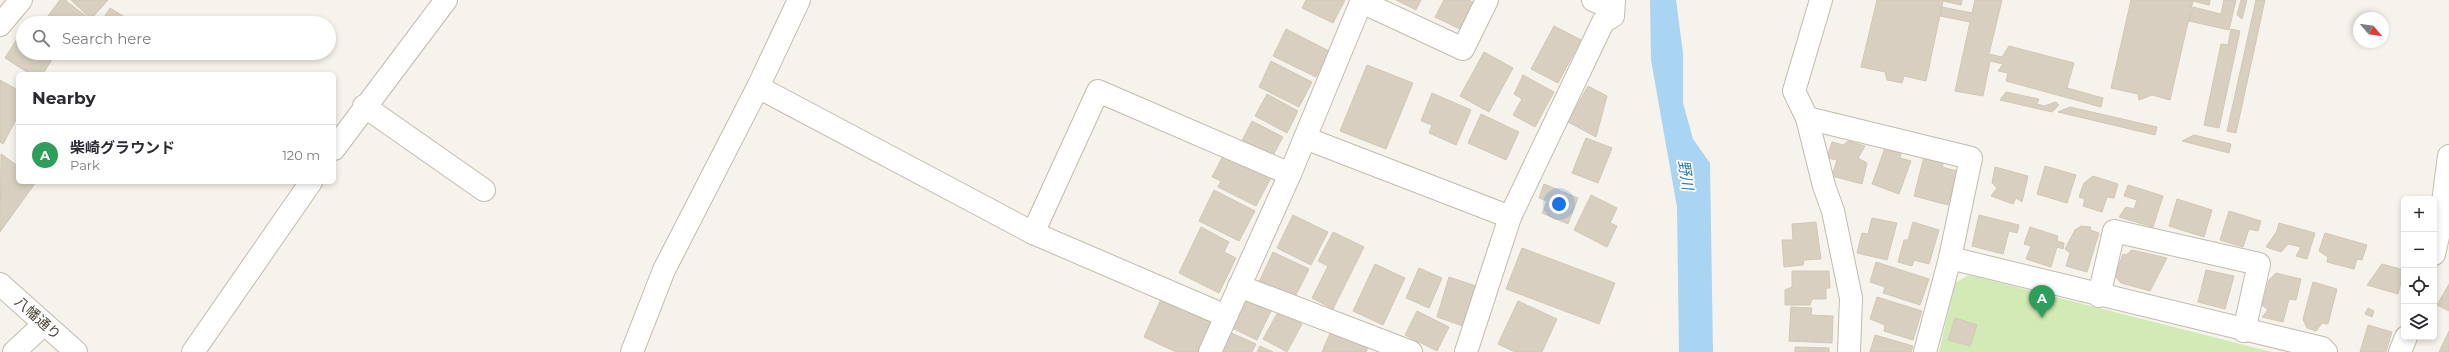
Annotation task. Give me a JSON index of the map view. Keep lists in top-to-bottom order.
{
  "streets": {
    "street": ["八幡通り"]
  },
  "water": ["野川"],
  "north": "bottom right",
  "page": {
    "search": "Search here",
    "heading": "Nearby",
    "list": [
      {
        "mark": "A",
        "name": "柴崎グラウンド",
        "note": "Park",
        "value": "120 m"
      }
    ],
    "map_buttons": ["+", "−"],
    "pins": "A"
  }
}
